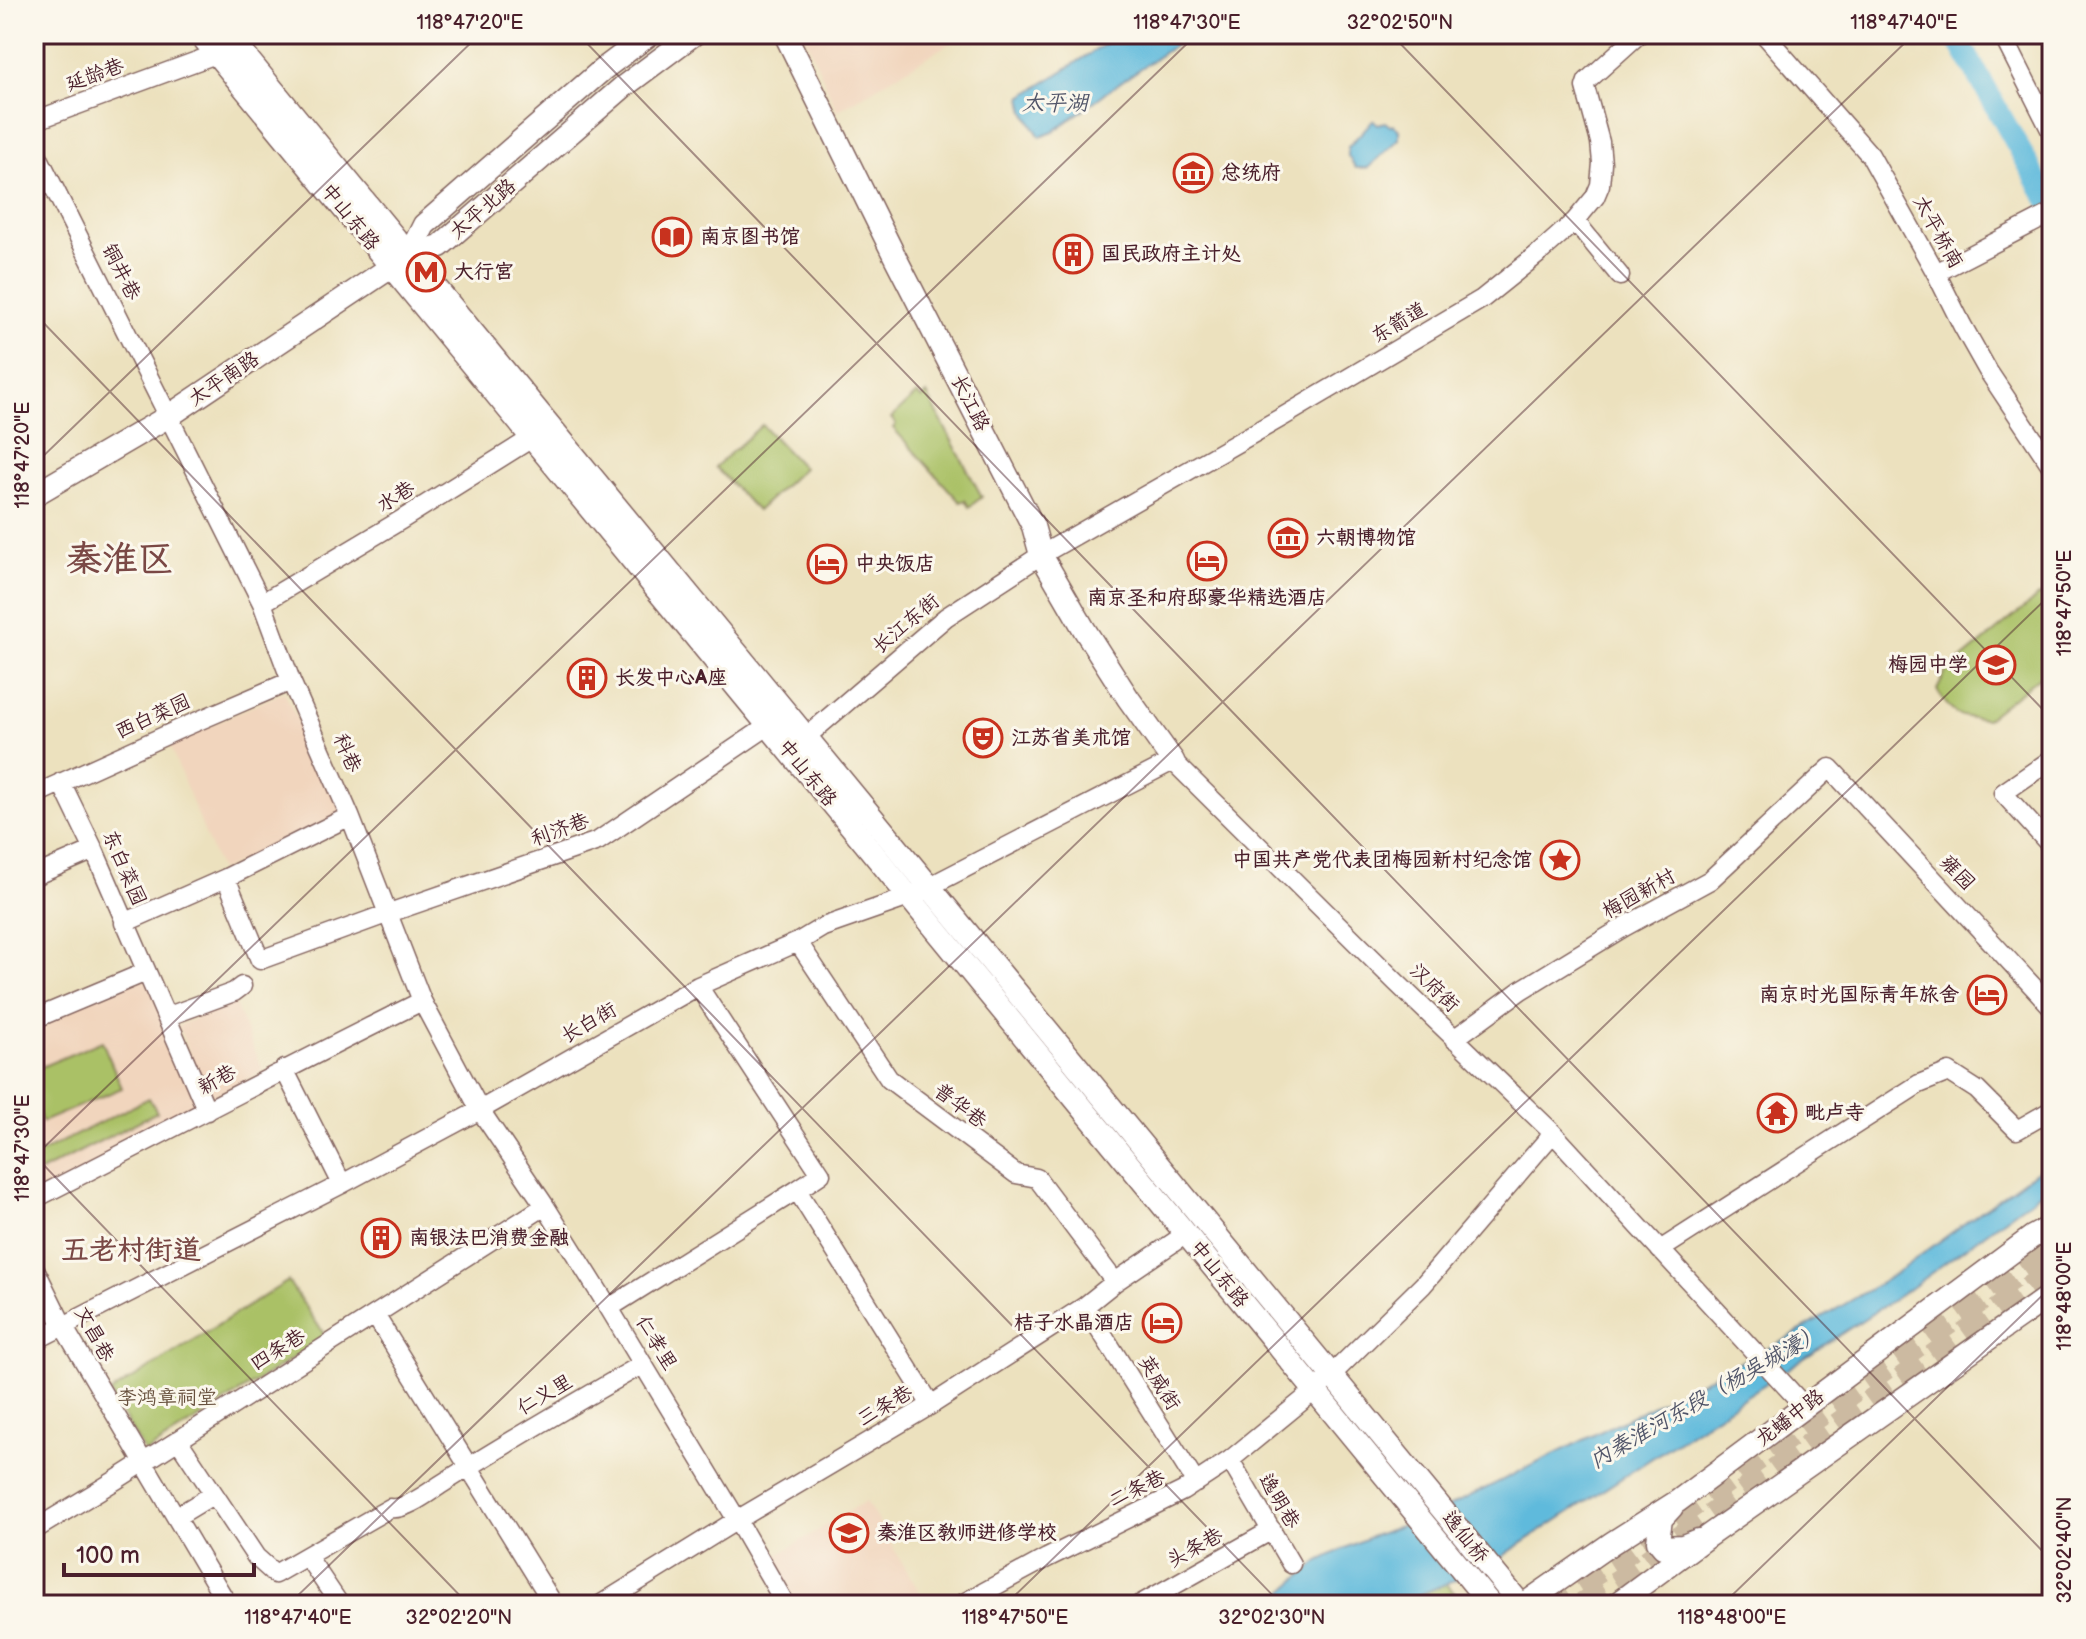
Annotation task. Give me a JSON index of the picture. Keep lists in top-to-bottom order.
{
  "streets": {
    "main road": [
      "太平北路",
      "中山东路",
      "太平南路",
      "长江路",
      "龙蟠中路",
      "逸仙桥"
    ],
    "street": [
      "延龄巷",
      "太平桥南",
      "铜井巷",
      "东箭道",
      "水巷",
      "长江东街",
      "西白菜园",
      "科巷",
      "利济巷",
      "东白菜园",
      "雍园",
      "梅园新村",
      "汉府街",
      "长白街",
      "新巷",
      "普华巷",
      "文昌巷",
      "仁孝里",
      "四条巷",
      "英威街",
      "仁义里",
      "三条巷",
      "二条巷",
      "逸明巷",
      "头条巷"
    ]
  },
  "crossings": [
    ["延龄巷", "中山东路"],
    ["太平北路", "中山东路"],
    ["太平北路", "太平南路"],
    ["中山东路", "太平南路"],
    ["中山东路", "水巷"],
    ["中山东路", "长江东街"],
    ["中山东路", "利济巷"],
    ["中山东路", "长白街"],
    ["中山东路", "三条巷"],
    ["中山东路", "二条巷"],
    ["中山东路", "逸仙桥"],
    ["铜井巷", "太平南路"],
    ["铜井巷", "科巷"],
    ["东箭道", "长江路"],
    ["东箭道", "长江东街"],
    ["太平南路", "科巷"],
    ["长江路", "长江东街"],
    ["长江路", "汉府街"],
    ["长江路", "长白街"],
    ["水巷", "科巷"],
    ["西白菜园", "科巷"],
    ["西白菜园", "东白菜园"],
    ["科巷", "利济巷"],
    ["科巷", "长白街"],
    ["科巷", "新巷"],
    ["科巷", "仁孝里"],
    ["东白菜园", "新巷"],
    ["雍园", "梅园新村"],
    ["梅园新村", "汉府街"],
    ["汉府街", "长白街"],
    ["汉府街", "龙蟠中路"],
    ["长白街", "普华巷"],
    ["长白街", "文昌巷"],
    ["长白街", "仁孝里"],
    ["普华巷", "三条巷"],
    ["文昌巷", "四条巷"],
    ["仁孝里", "四条巷"],
    ["仁孝里", "仁义里"],
    ["仁孝里", "三条巷"],
    ["英威街", "三条巷"],
    ["英威街", "二条巷"],
    ["龙蟠中路", "逸仙桥"],
    ["二条巷", "逸明巷"],
    ["逸明巷", "头条巷"]
  ],
  "districts": ["秦淮区", "五老村街道"],
  "water": ["太平湖", "内秦淮河东段（杨吴城濠）"],
  "parks": ["李鸿章祠堂"],
  "places": {
    "museum": ["总统府", "六朝博物馆"],
    "library": ["南京图书馆"],
    "building": ["国民政府主计处", "长发中心A座", "南银法巴消费金融"],
    "metro station": ["大行宫"],
    "hotel": [
      "南京圣和府邸豪华精选酒店",
      "中央饭店",
      "南京时光国际青年旅舍",
      "桔子水晶酒店"
    ],
    "school or university": ["梅园中学", "秦淮区教师进修学校"],
    "theatre": ["江苏省美术馆"],
    "place": ["中国共产党代表团梅园新村纪念馆"],
    "temple": ["毗卢寺"]
  },
  "scale_bar": "100 m",
  "coordinates": [
    "118°47'20\"E",
    "118°47'30\"E",
    "32°02'50\"N",
    "118°47'40\"E",
    "118°47'50\"E",
    "118°48'00\"E",
    "32°02'40\"N",
    "32°02'20\"N",
    "32°02'30\"N"
  ]
}
